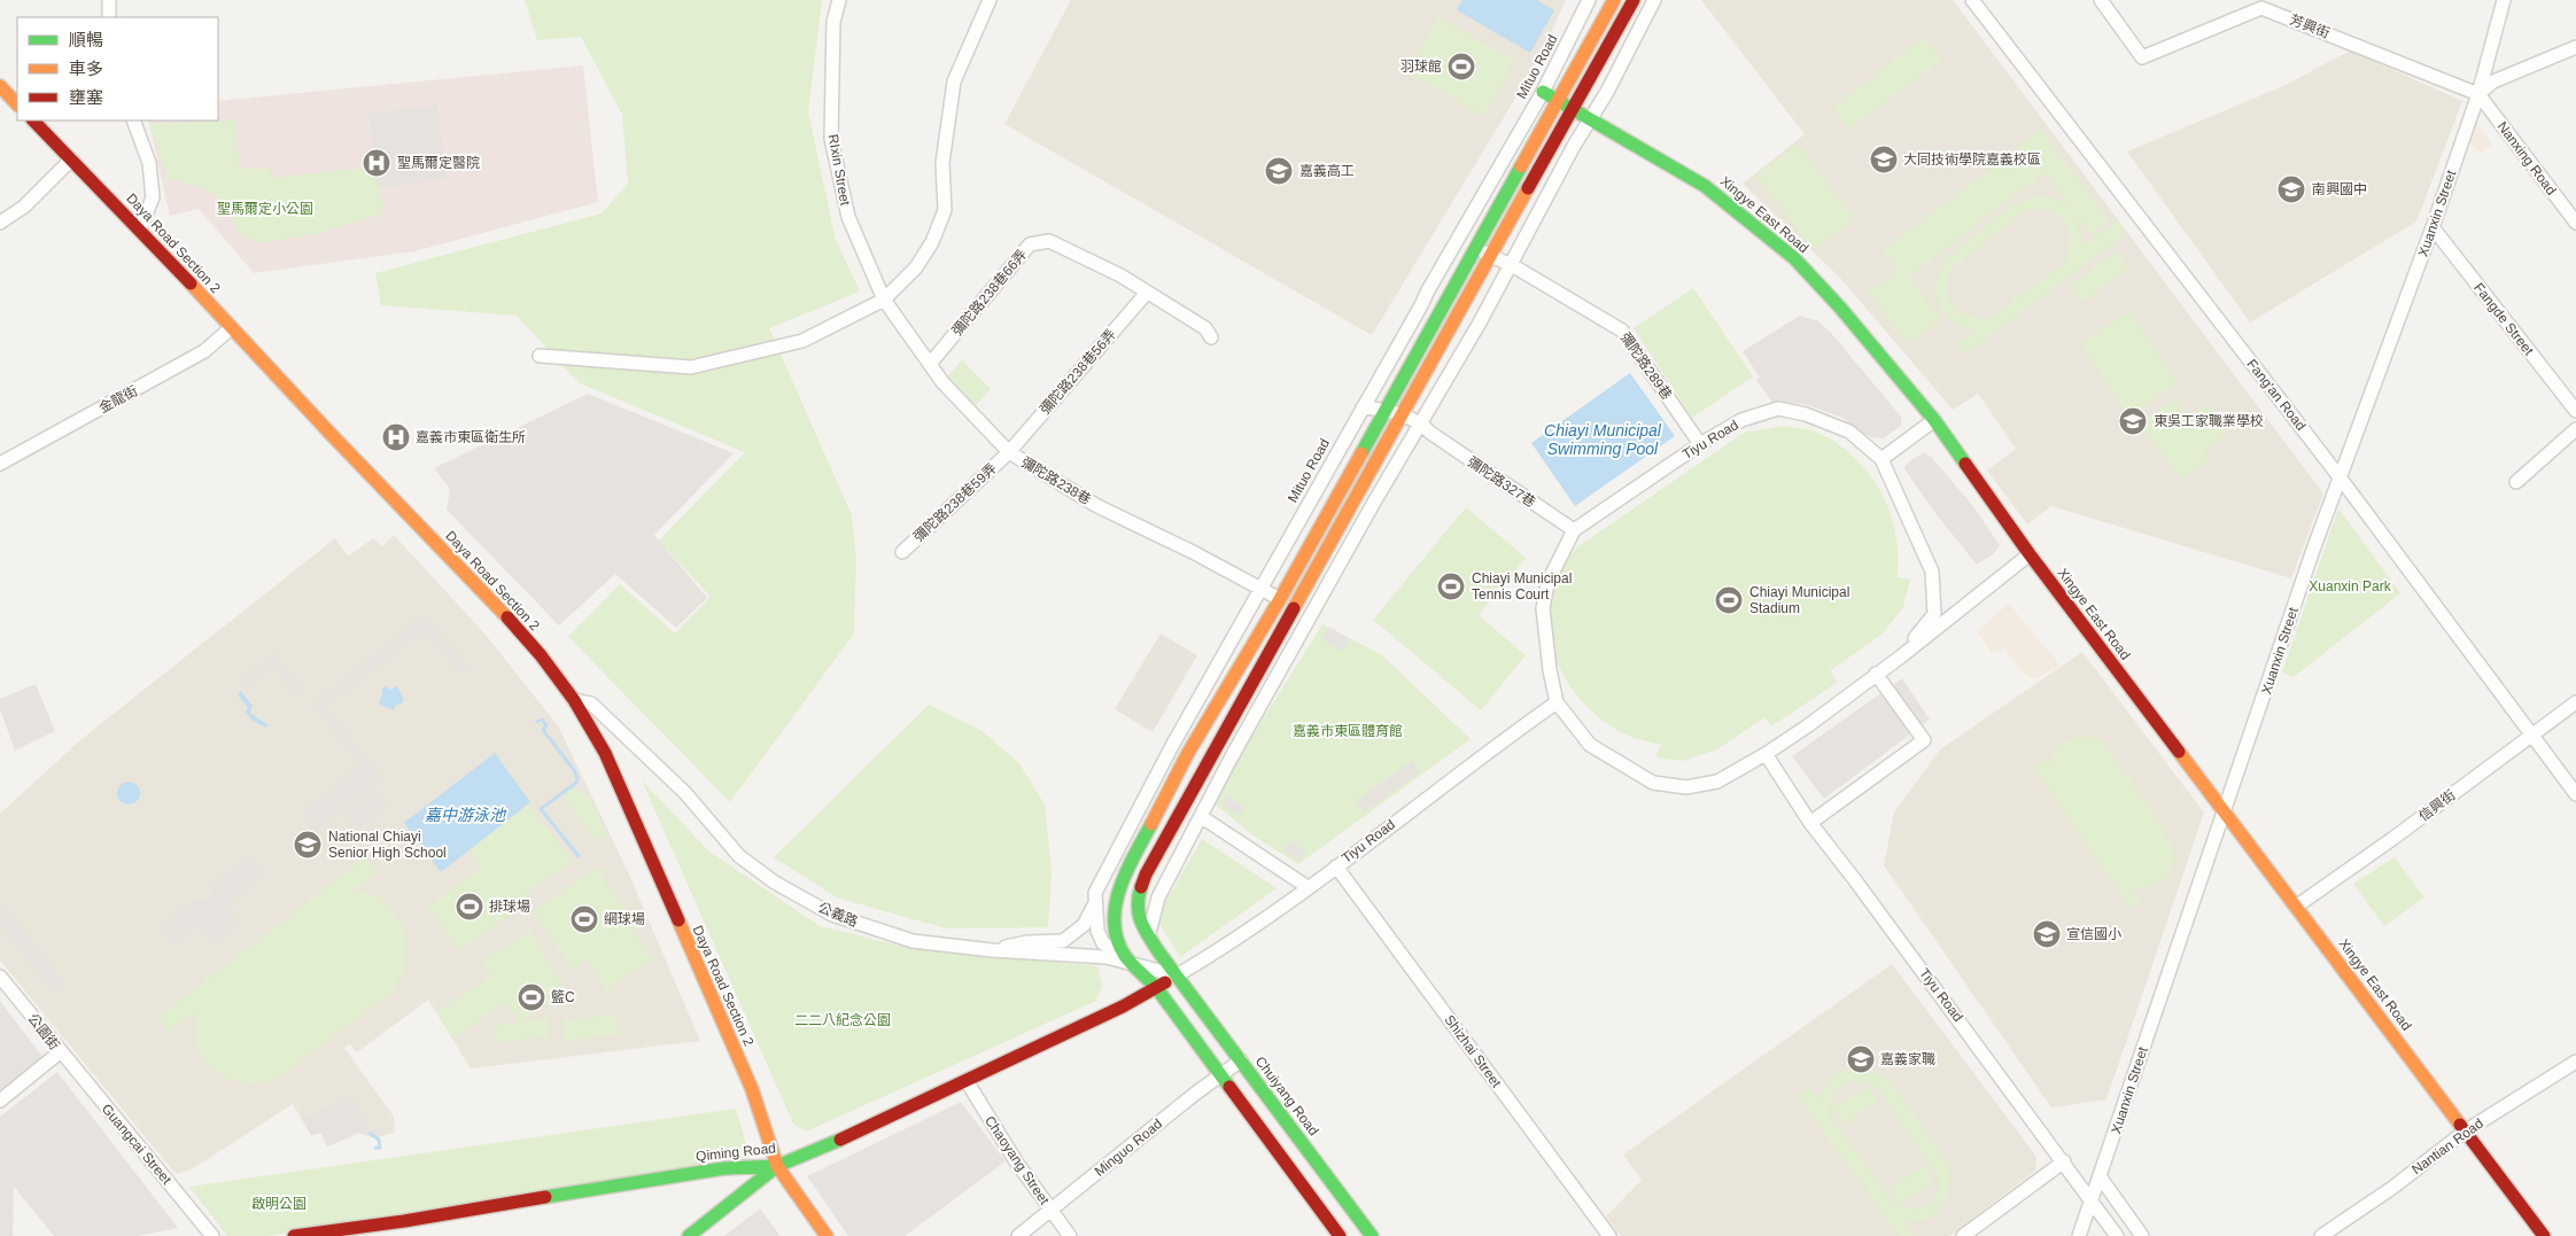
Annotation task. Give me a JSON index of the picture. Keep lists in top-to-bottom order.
{
  "streets": {
    "street": [
      "芳興街",
      "Mituo Road",
      "Nanxing Road",
      "RIxin Street",
      "Xuanxin Street",
      "Xingye East Road",
      "Daya Road Section 2",
      "彌陀路238巷66弄",
      "Fangde Street",
      "彌陀路289巷",
      "彌陀路238巷56弄",
      "Fang'an Road",
      "金龍街",
      "Tiyu Road",
      "彌陀路238巷",
      "彌陀路327巷",
      "彌陀路238巷59弄",
      "信興街",
      "公義路",
      "公園街",
      "Shizhai Street",
      "Chuiyang Road",
      "Guangcai Street",
      "Nantian Road",
      "Minguo Road",
      "Qiming Road",
      "Chaoyang Street"
    ]
  },
  "crossings": [
    ["芳興街", "Nanxing Road"],
    ["芳興街", "Xuanxin Street"],
    ["Mituo Road", "Xingye East Road"],
    ["Mituo Road", "彌陀路289巷"],
    ["Mituo Road", "彌陀路238巷"],
    ["Mituo Road", "彌陀路327巷"],
    ["Mituo Road", "公義路"],
    ["Mituo Road", "Qiming Road"],
    ["Nanxing Road", "Xuanxin Street"],
    ["RIxin Street", "彌陀路238巷"],
    ["Xuanxin Street", "Xingye East Road"],
    ["Xuanxin Street", "Fangde Street"],
    ["Xuanxin Street", "Fang'an Road"],
    ["Xuanxin Street", "Tiyu Road"],
    ["Xingye East Road", "Tiyu Road"],
    ["Xingye East Road", "信興街"],
    ["Xingye East Road", "Nantian Road"],
    ["Daya Road Section 2", "金龍街"],
    ["Daya Road Section 2", "公義路"],
    ["Daya Road Section 2", "Qiming Road"],
    ["彌陀路238巷66弄", "彌陀路238巷56弄"],
    ["彌陀路238巷66弄", "彌陀路238巷"],
    ["彌陀路289巷", "Tiyu Road"],
    ["彌陀路238巷56弄", "彌陀路238巷"],
    ["彌陀路238巷56弄", "彌陀路238巷59弄"],
    ["Fang'an Road", "信興街"],
    ["Tiyu Road", "彌陀路327巷"],
    ["Tiyu Road", "公義路"],
    ["Tiyu Road", "Shizhai Street"],
    ["Tiyu Road", "Chuiyang Road"],
    ["Tiyu Road", "Qiming Road"],
    ["彌陀路238巷", "彌陀路238巷59弄"],
    ["公義路", "Chuiyang Road"],
    ["公義路", "Qiming Road"],
    ["公園街", "Guangcai Street"],
    ["Chuiyang Road", "Minguo Road"],
    ["Chuiyang Road", "Qiming Road"],
    ["Minguo Road", "Chaoyang Street"],
    ["Qiming Road", "Chaoyang Street"]
  ],
  "water": ["Chiayi Municipal Swimming Pool", "嘉中游泳池"],
  "parks": [
    "聖馬爾定小公園",
    "Xuanxin Park",
    "嘉義市東區體育館",
    "二二八紀念公園",
    "啟明公園"
  ],
  "places": {
    "sports": [
      "羽球館",
      "Chiayi Municipal Tennis Court",
      "Chiayi Municipal Stadium",
      "排球場",
      "網球場",
      "籃C"
    ],
    "school or university": [
      "大同技術學院嘉義校區",
      "嘉義高工",
      "南興國中",
      "東吳工家職業學校",
      "National Chiayi Senior High School",
      "宣信國小",
      "嘉義家職"
    ],
    "hospital": ["聖馬爾定醫院", "嘉義市東區衛生所"]
  },
  "legend": ["順暢", "車多", "壅塞"]
}
